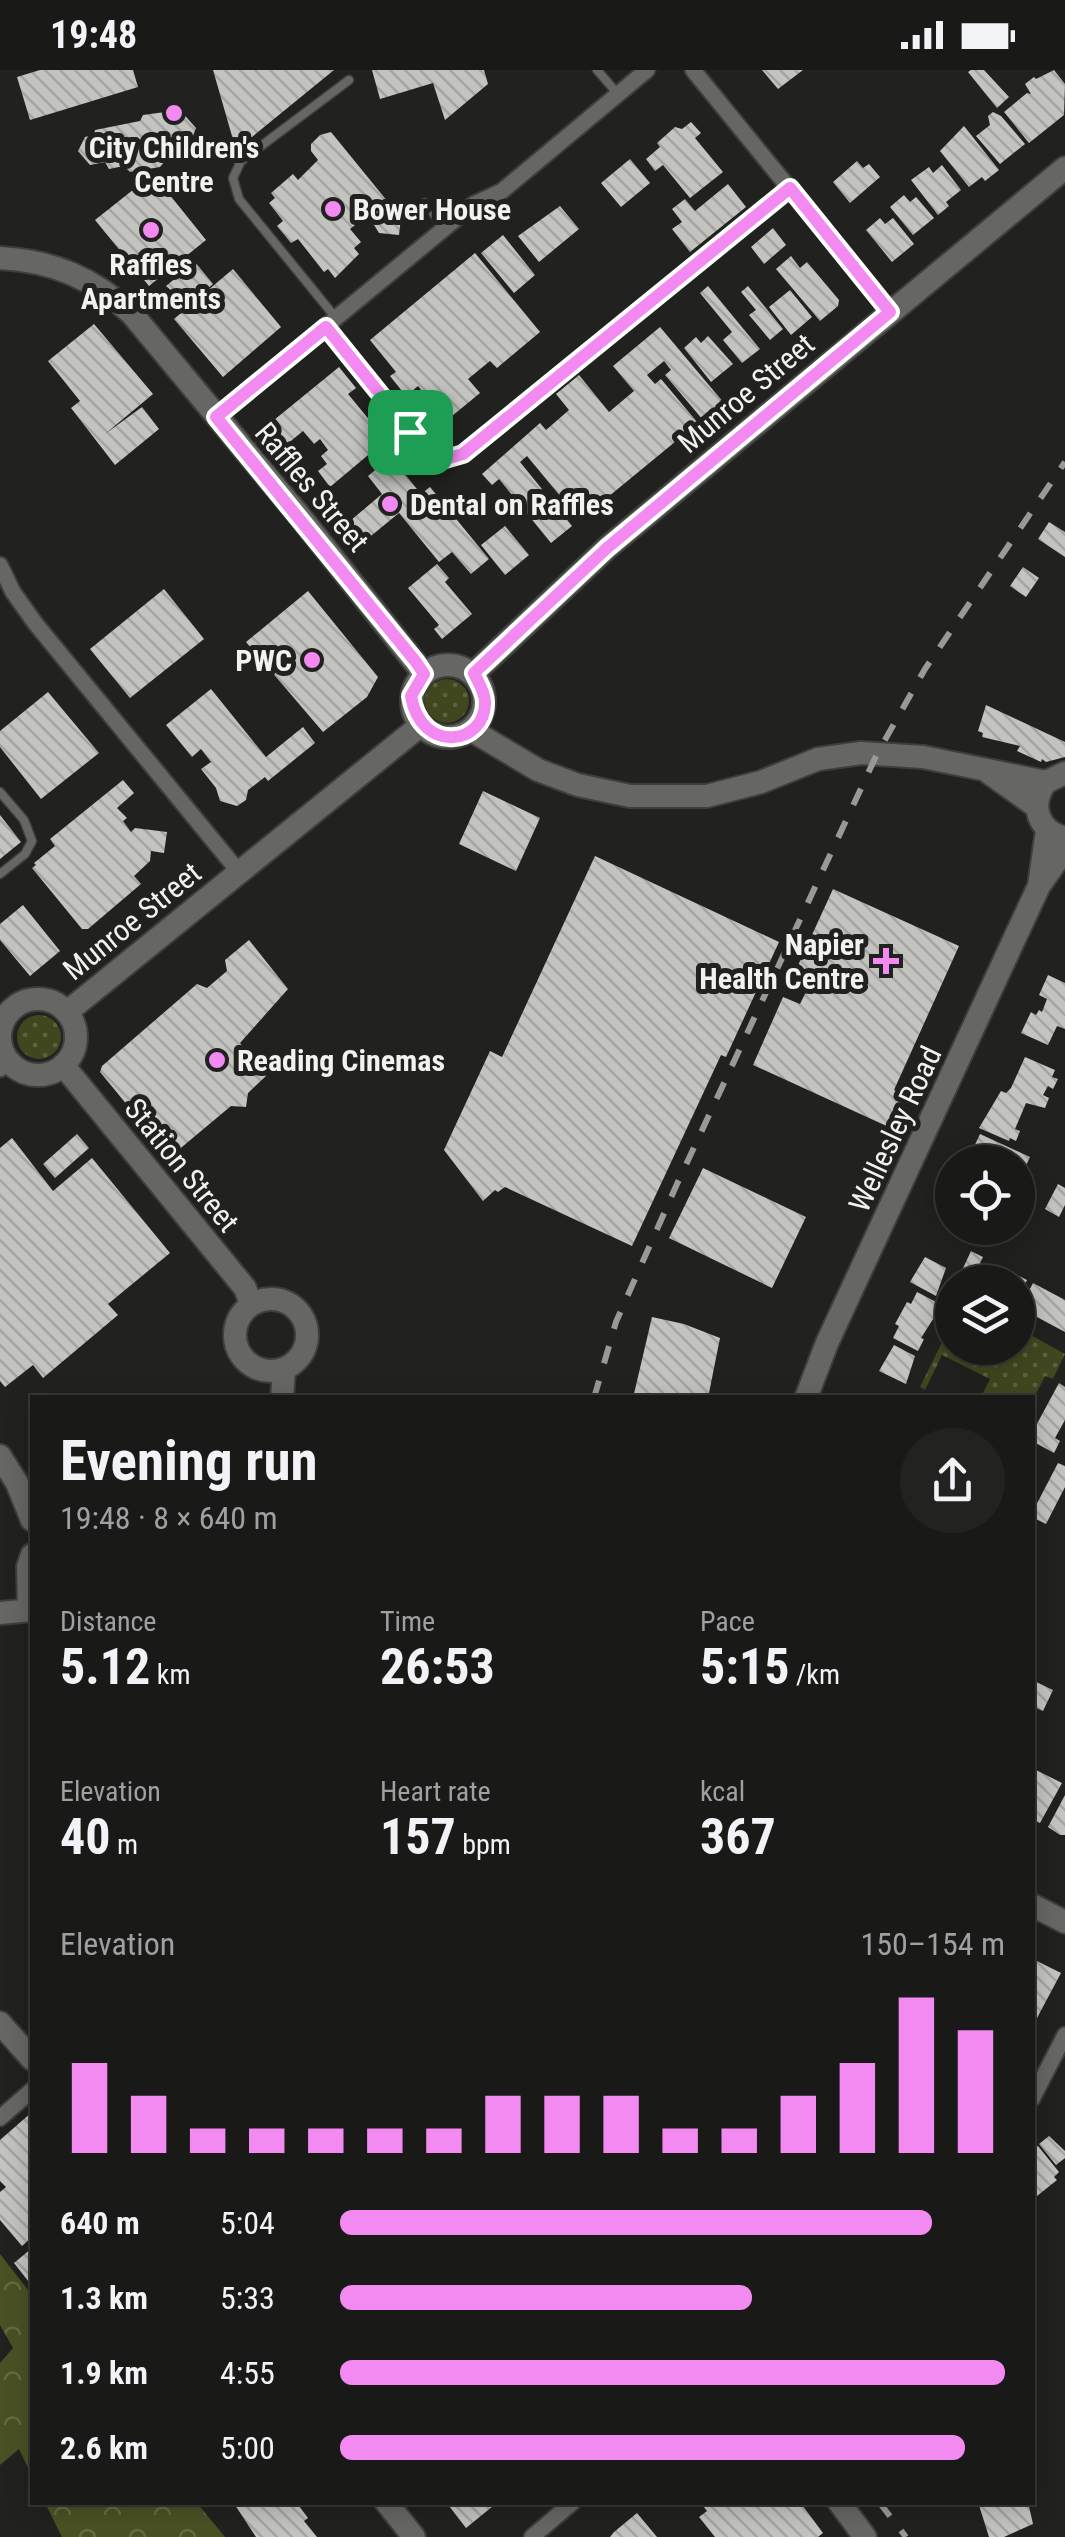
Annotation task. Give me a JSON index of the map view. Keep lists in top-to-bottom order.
{
  "streets": {
    "main road": [
      "Munroe Street",
      "Raffles Street",
      "Wellesley Road",
      "Station Street"
    ]
  },
  "crossings": [
    ["Munroe Street", "Raffles Street"],
    ["Munroe Street", "Station Street"]
  ],
  "places": {
    "other": [
      "City Children's Centre",
      "Bower House",
      "Raffles Apartments",
      "Dental on Raffles",
      "PWC",
      "Reading Cinemas"
    ],
    "health": ["Napier Health Centre"]
  },
  "page": {
    "status": "19:48",
    "heading": ["Evening run", "19:48 · 8 × 640 m"],
    "stats": [
      ["Distance", "5.12 km"],
      ["Time", "26:53"],
      ["Pace", "5:15 /km"],
      ["Elevation", "40 m"],
      ["Heart rate", "157 bpm"],
      ["kcal", "367"]
    ],
    "chart": ["Elevation", "150–154 m"],
    "list": [
      {
        "name": "640 m",
        "note": "5:04"
      },
      {
        "name": "1.3 km",
        "note": "5:33"
      },
      {
        "name": "1.9 km",
        "note": "4:55"
      },
      {
        "name": "2.6 km",
        "note": "5:00"
      }
    ]
  }
}
